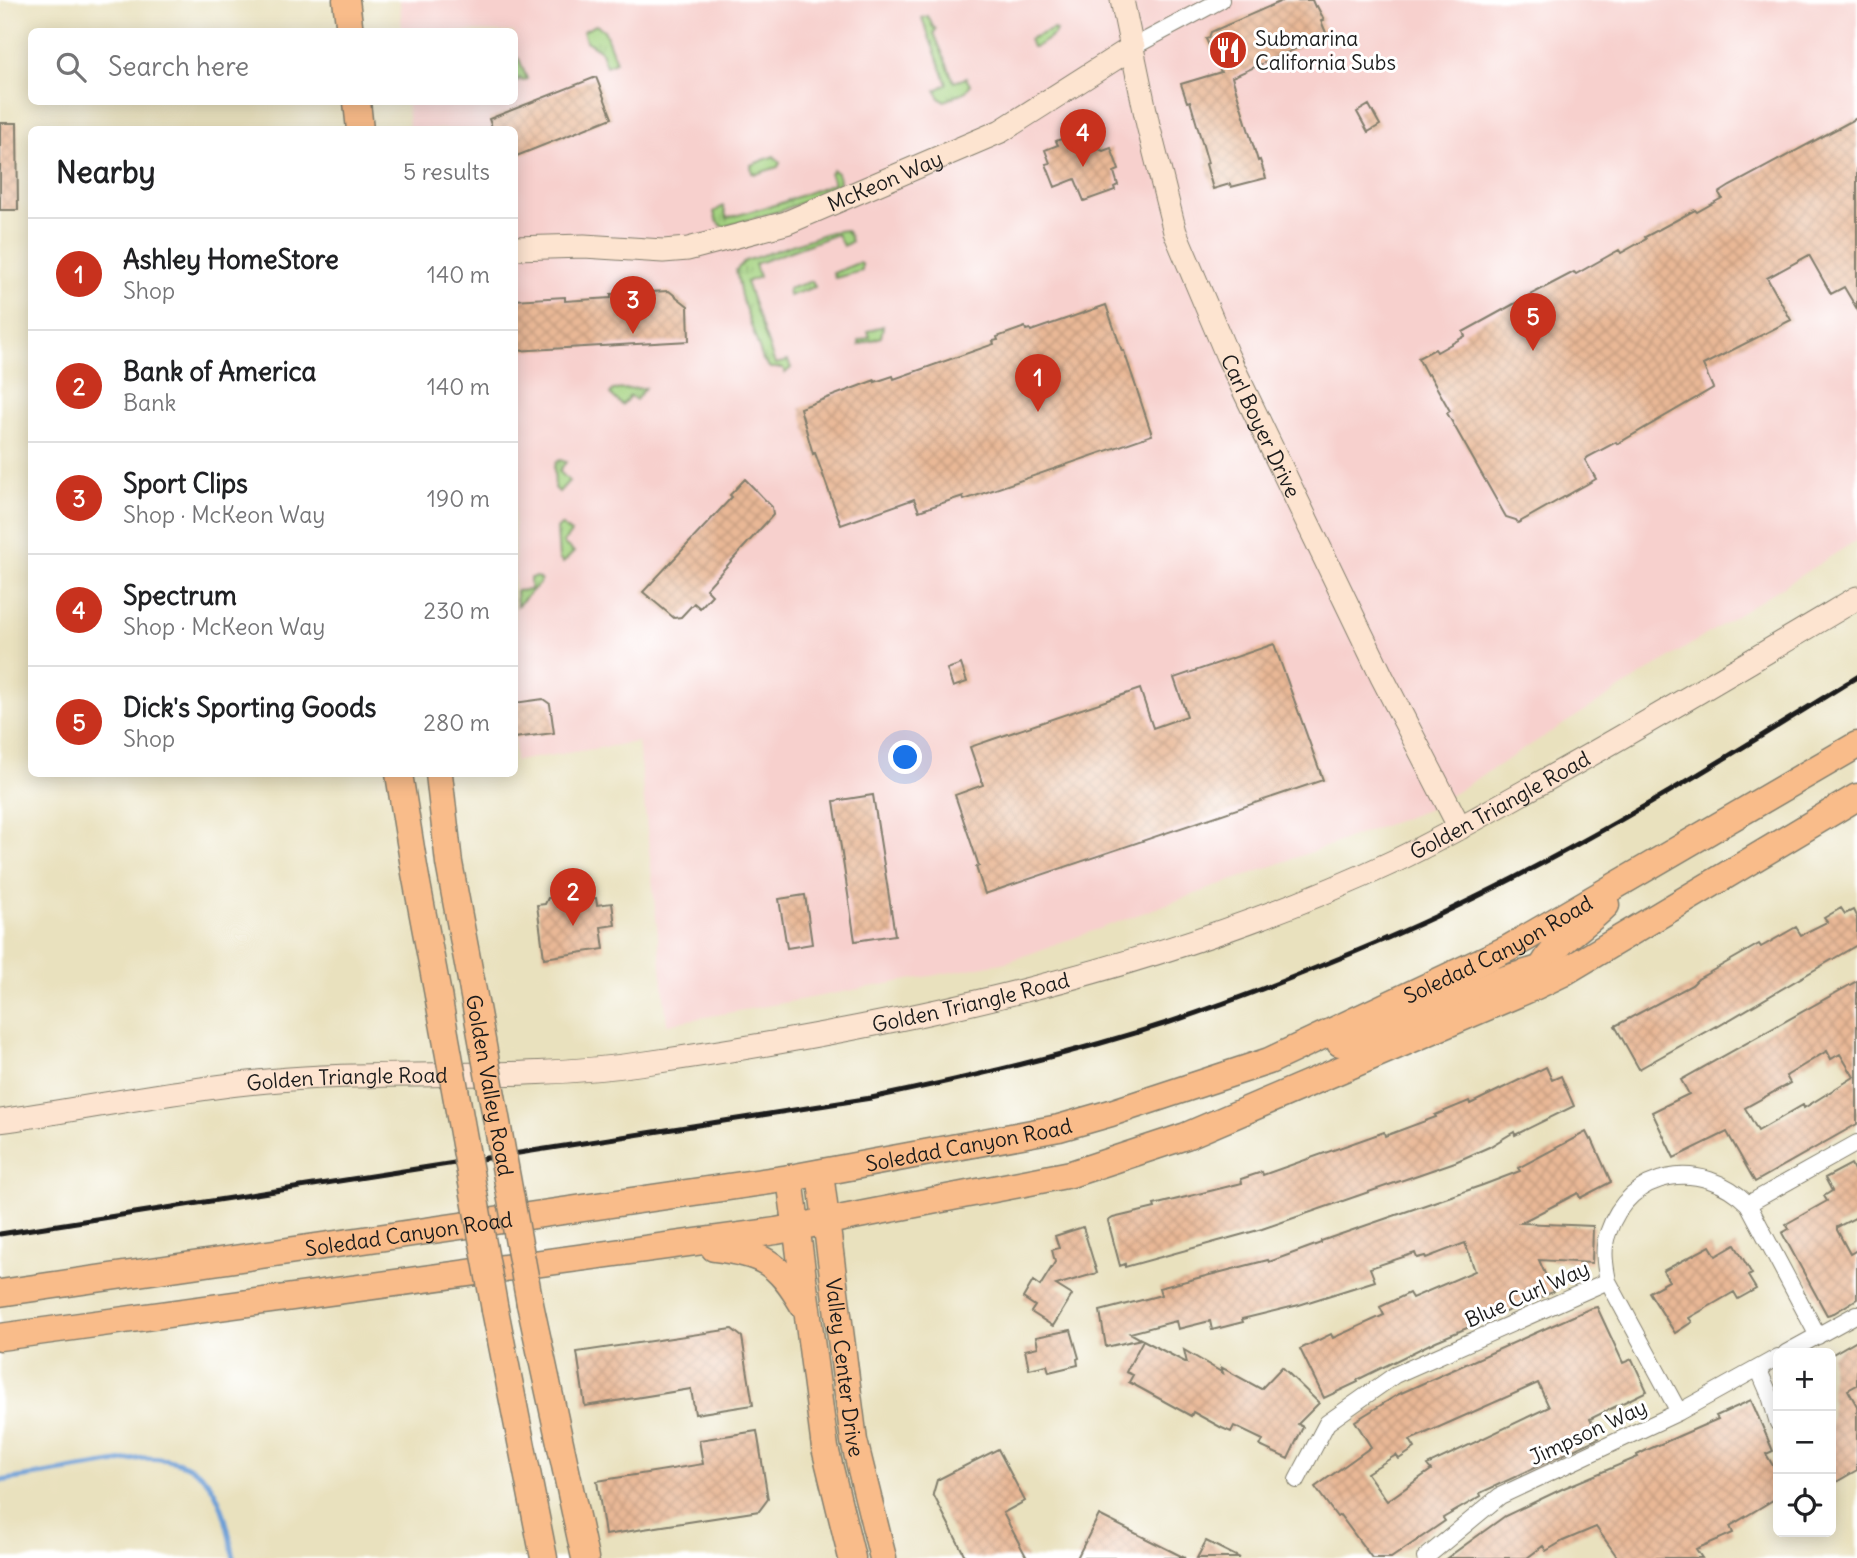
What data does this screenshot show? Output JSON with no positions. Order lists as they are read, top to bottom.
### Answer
{
  "streets": {
    "main road": ["Soledad Canyon Road", "Golden Valley Road", "Valley Center Drive"],
    "street": [
      "McKeon Way",
      "Carl Boyer Drive",
      "Golden Triangle Road",
      "Blue Curl Way",
      "Jimpson Way"
    ]
  },
  "crossings": [
    ["McKeon Way", "Carl Boyer Drive"],
    ["Carl Boyer Drive", "Golden Triangle Road"],
    ["Soledad Canyon Road", "Valley Center Drive"]
  ],
  "places": {
    "restaurant": ["Submarina California Subs"]
  },
  "page": {
    "search": "Search here",
    "pins": [
      "4",
      "3",
      "5",
      "1",
      "2"
    ],
    "heading": ["Nearby", "5 results"],
    "list": [
      {
        "mark": "1",
        "name": "Ashley HomeStore",
        "note": "Shop",
        "value": "140 m"
      },
      {
        "mark": "2",
        "name": "Bank of America",
        "note": "Bank",
        "value": "140 m"
      },
      {
        "mark": "3",
        "name": "Sport Clips",
        "note": "Shop · McKeon Way",
        "value": "190 m"
      },
      {
        "mark": "4",
        "name": "Spectrum",
        "note": "Shop · McKeon Way",
        "value": "230 m"
      },
      {
        "mark": "5",
        "name": "Dick's Sporting Goods",
        "note": "Shop",
        "value": "280 m"
      }
    ],
    "map_buttons": ["+", "−"]
  }
}
